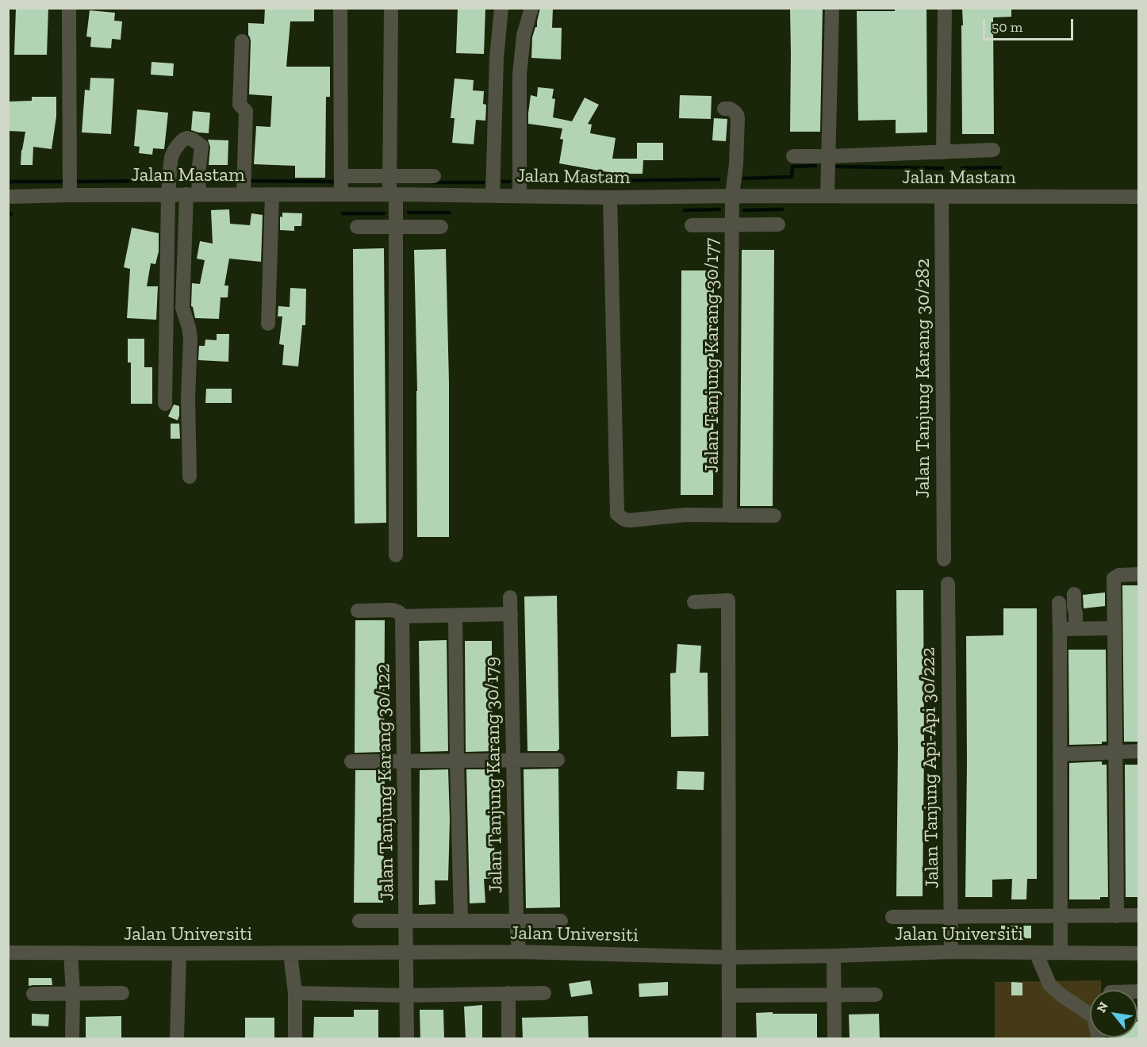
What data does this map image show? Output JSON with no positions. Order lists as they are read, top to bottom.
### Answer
{
  "streets": {
    "street": [
      "Jalan Mastam",
      "Jalan Tanjung Karang 30/177",
      "Jalan Tanjung Karang 30/282",
      "Jalan Tanjung Api-Api 30/222",
      "Jalan Tanjung Karang 30/179",
      "Jalan Tanjung Karang 30/122",
      "Jalan Universiti"
    ]
  },
  "crossings": [
    ["Jalan Mastam", "Jalan Tanjung Karang 30/177"],
    ["Jalan Mastam", "Jalan Tanjung Karang 30/282"],
    ["Jalan Tanjung Api-Api 30/222", "Jalan Universiti"],
    ["Jalan Tanjung Karang 30/179", "Jalan Universiti"],
    ["Jalan Tanjung Karang 30/122", "Jalan Universiti"]
  ],
  "scale_bar": "50 m",
  "north": "top left"
}
